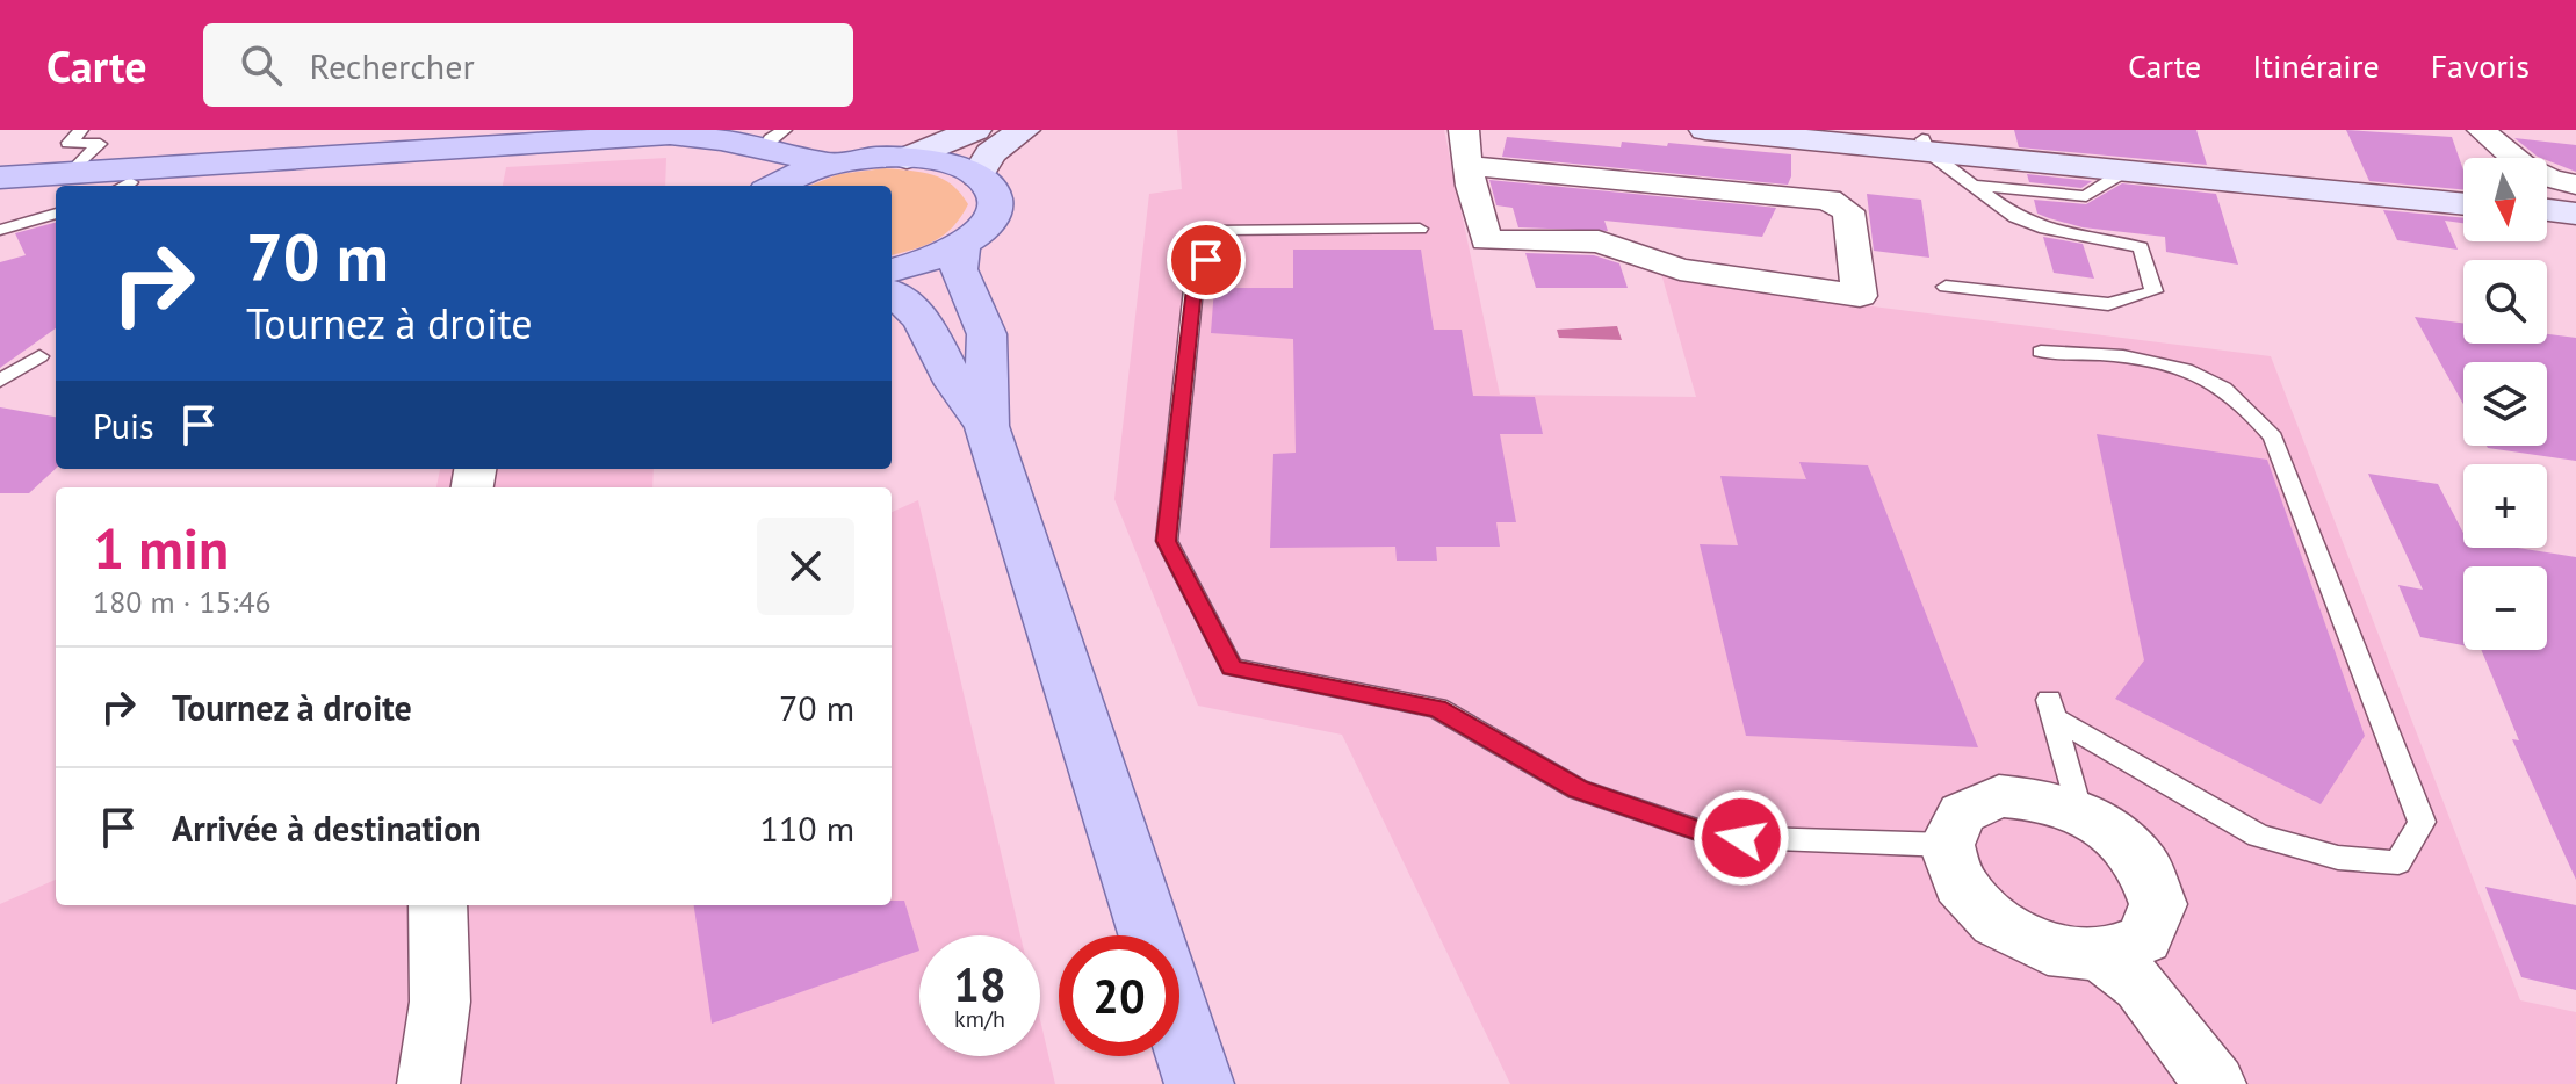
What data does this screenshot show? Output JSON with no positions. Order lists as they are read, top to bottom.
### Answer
{
  "north": "bottom",
  "page": {
    "header": "Carte",
    "search": "Rechercher",
    "nav": ["Carte", "Itinéraire", "Favoris"],
    "map_buttons": ["+", "−"],
    "turn": ["70 m", "Tournez à droite"],
    "then": "Puis",
    "heading": ["1 min", "180 m · 15:46"],
    "list": [
      {
        "name": "Tournez à droite",
        "value": "70 m"
      },
      {
        "name": "Arrivée à destination",
        "value": "110 m"
      }
    ],
    "speed": "18 km/h",
    "limit": "20"
  }
}
